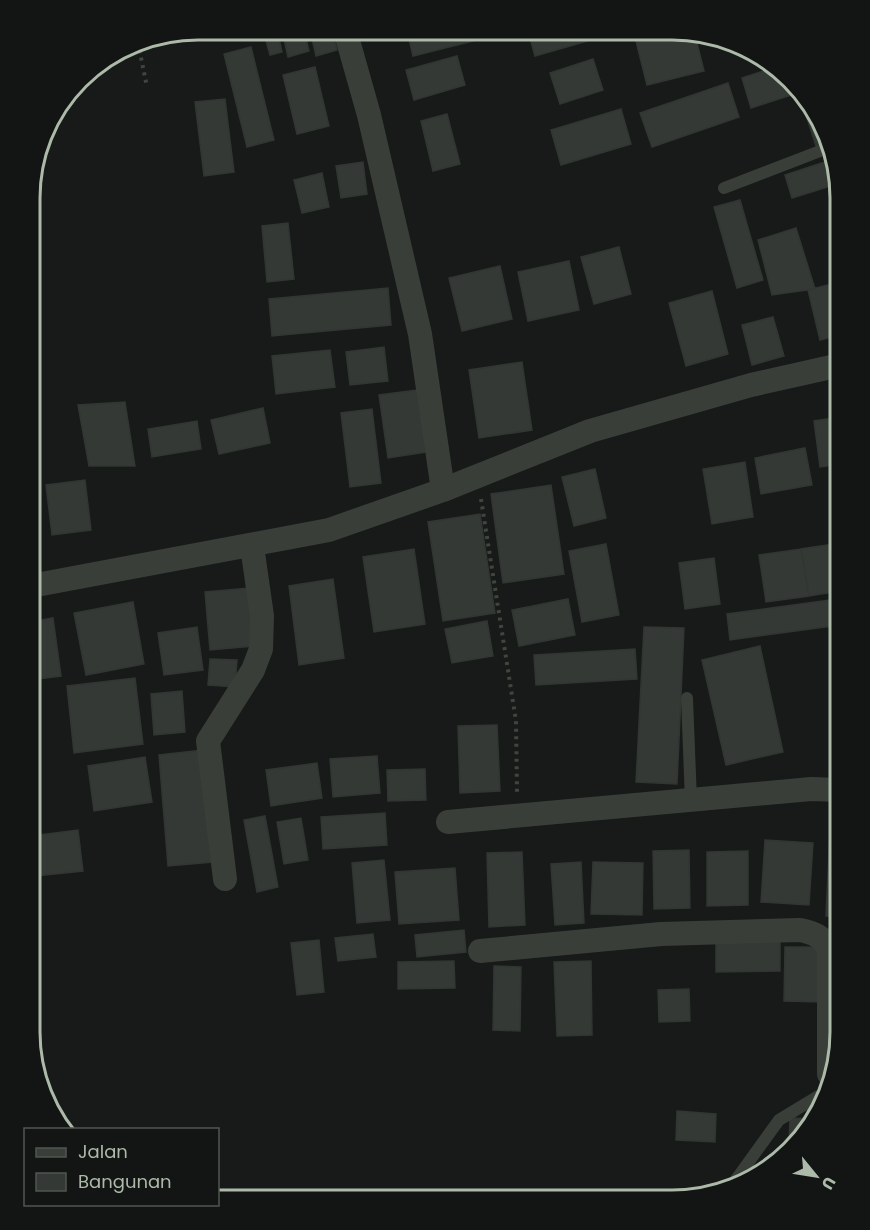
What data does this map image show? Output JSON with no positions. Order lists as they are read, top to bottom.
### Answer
{
  "legend": ["Jalan", "Bangunan"],
  "north": "bottom right"
}
